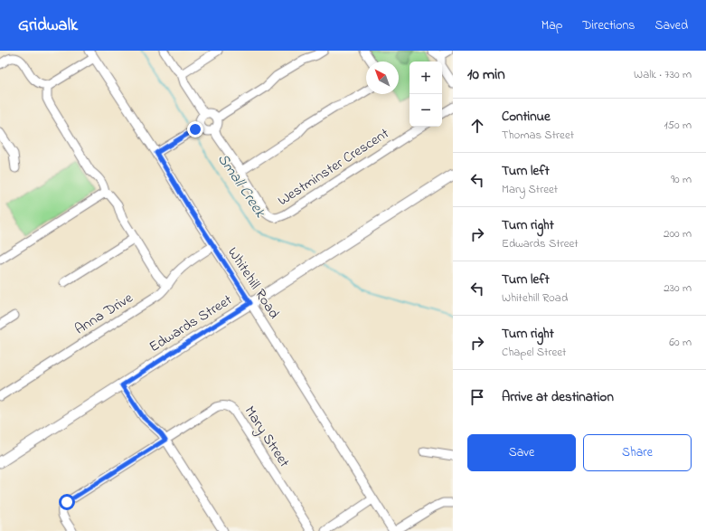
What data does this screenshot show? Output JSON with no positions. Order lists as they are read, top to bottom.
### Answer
{
  "streets": {
    "main road": ["Edwards Street"],
    "street": [
      "Westminster Crescent",
      "Whitehill Road",
      "Anna Drive",
      "Mary Street"
    ]
  },
  "crossings": [
    ["Whitehill Road", "Anna Drive"],
    ["Whitehill Road", "Edwards Street"]
  ],
  "water": ["Small Creek"],
  "north": "top left",
  "page": {
    "header": "Gridwalk",
    "nav": ["Map", "Directions", "Saved"],
    "heading": ["10 min", "Walk · 730 m"],
    "map_buttons": ["+", "−"],
    "list": [
      ["Continue", "Thomas Street", "150 m"],
      ["Turn left", "Mary Street", "90 m"],
      ["Turn right", "Edwards Street", "200 m"],
      ["Turn left", "Whitehill Road", "230 m"],
      ["Turn right", "Chapel Street", "60 m"],
      "Arrive at destination"
    ],
    "buttons": ["Save", "Share"]
  }
}
